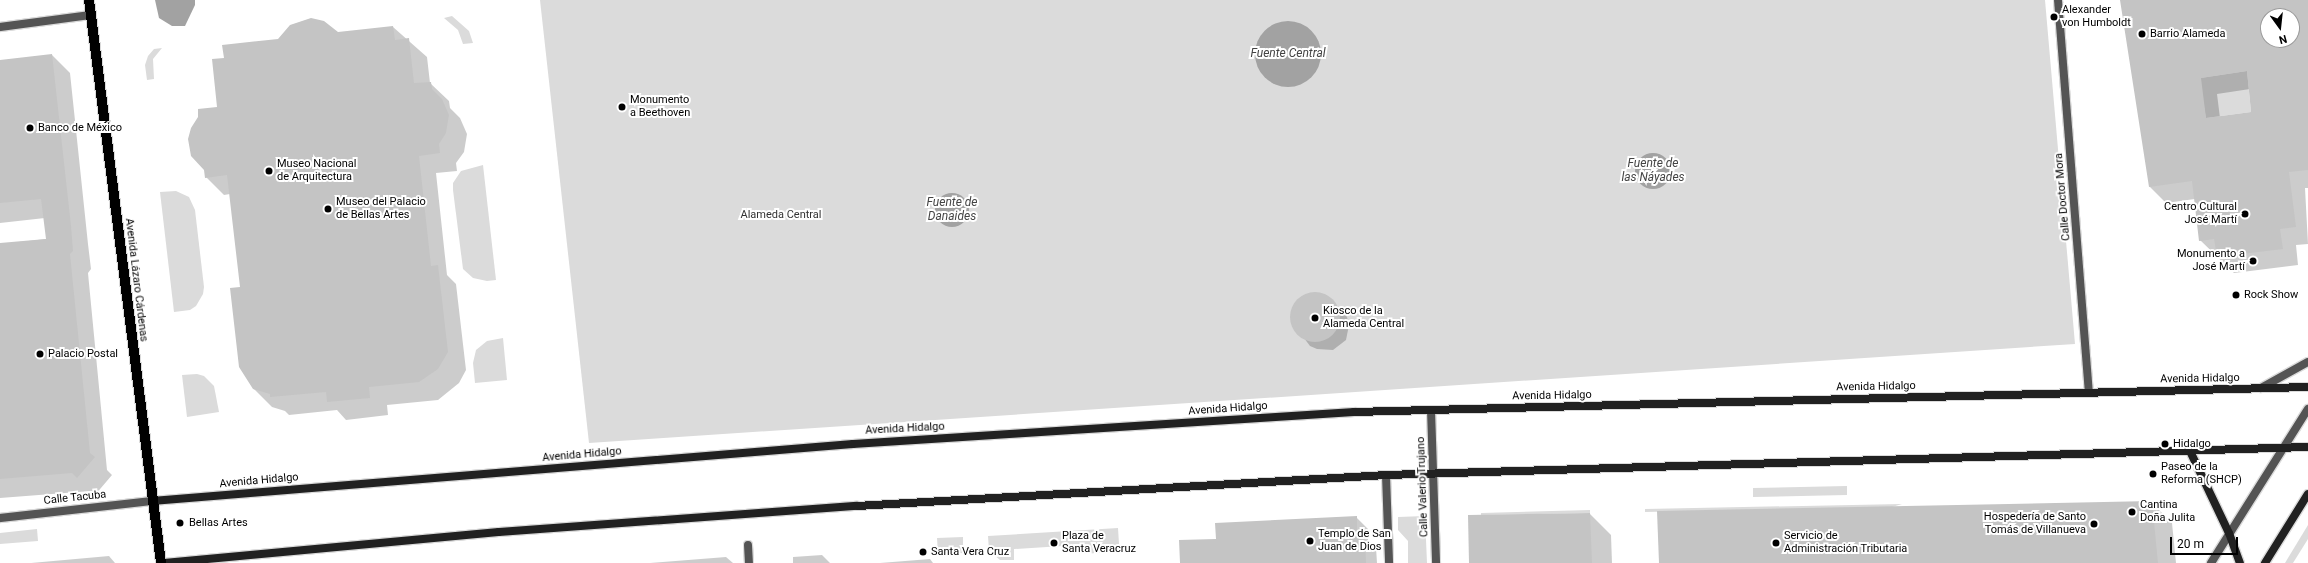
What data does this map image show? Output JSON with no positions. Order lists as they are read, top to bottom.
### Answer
{
  "streets": {
    "main road": ["Avenida Lázaro Cárdenas", "Avenida Hidalgo"],
    "street": ["Calle Doctor Mora", "Calle Valerio Trujano", "Calle Tacuba"]
  },
  "crossings": [
    ["Calle Doctor Mora", "Avenida Hidalgo"],
    ["Avenida Lázaro Cárdenas", "Avenida Hidalgo"],
    ["Avenida Lázaro Cárdenas", "Calle Tacuba"],
    ["Avenida Hidalgo", "Calle Valerio Trujano"],
    ["Avenida Hidalgo", "Calle Tacuba"]
  ],
  "water": ["Fuente Central", "Fuente de las Náyades", "Fuente de Danaides"],
  "parks": ["Alameda Central"],
  "places": [
    "Alexander von Humboldt",
    "Barrio Alameda",
    "Monumento a Beethoven",
    "Banco de México",
    "Museo Nacional de Arquitectura",
    "Museo del Palacio de Bellas Artes",
    "Centro Cultural José Martí",
    "Monumento a José Martí",
    "Rock Show",
    "Kiosco de la Alameda Central",
    "Palacio Postal",
    "Hidalgo",
    "Paseo de la Reforma (SHCP)",
    "Cantina Doña Julita",
    "Bellas Artes",
    "Hospedería de Santo Tomás de Villanueva",
    "Templo de San Juan de Dios",
    "Plaza de Santa Veracruz",
    "Servicio de Administración Tributaria",
    "Santa Vera Cruz"
  ],
  "scale_bar": "20 m",
  "north": "bottom"
}
